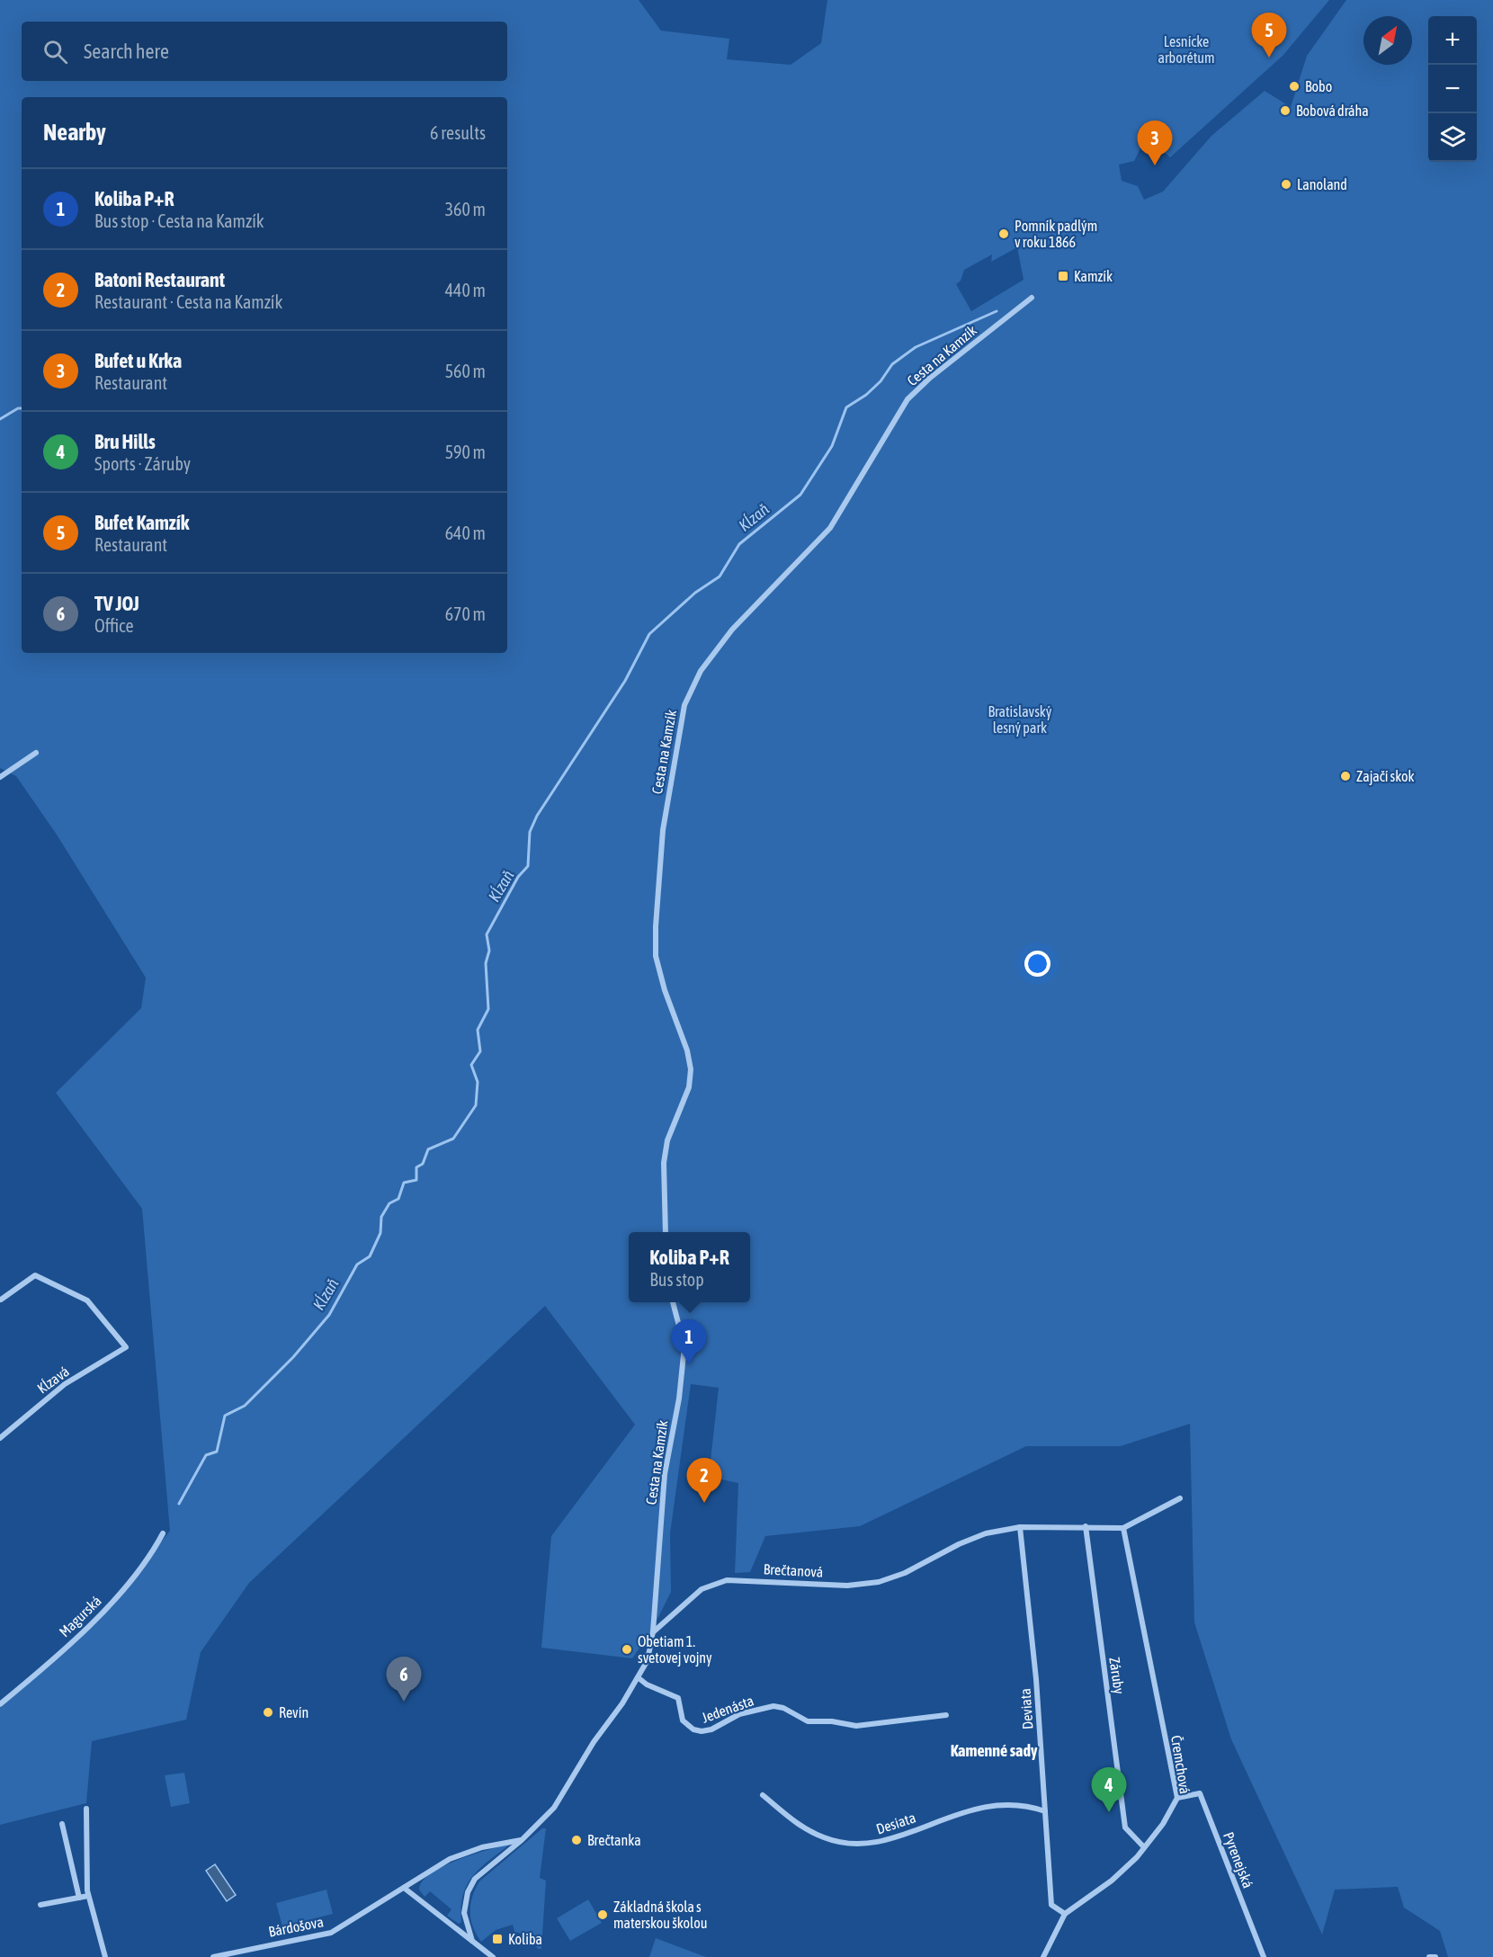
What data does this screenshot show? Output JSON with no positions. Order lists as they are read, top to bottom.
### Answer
{
  "streets": {
    "street": [
      "Cesta na Kamzík",
      "Kĺzavá",
      "Brečtanová",
      "Magurská",
      "Záruby",
      "Jedenásta",
      "Deviata",
      "Čremchová",
      "Desiata",
      "Pyrenejská",
      "Bárdošova"
    ]
  },
  "crossings": [
    ["Cesta na Kamzík", "Brečtanová"],
    ["Brečtanová", "Záruby"],
    ["Brečtanová", "Deviata"],
    ["Brečtanová", "Čremchová"],
    ["Záruby", "Čremchová"],
    ["Deviata", "Čremchová"],
    ["Deviata", "Desiata"],
    ["Čremchová", "Pyrenejská"]
  ],
  "districts": ["Kamenné sady"],
  "water": ["Kĺzaň"],
  "parks": ["Lesnícke arborétum", "Bratislavský lesný park"],
  "places": {
    "other": [
      "Bobo",
      "Bobová dráha",
      "Lanoland",
      "Pomník padlým v roku 1866",
      "Zajačí skok",
      "Obetiam 1. svetovej vojny",
      "Revín",
      "Brečtanka",
      "Základná škola s materskou školou"
    ],
    "transit": ["Kamzík", "Koliba"]
  },
  "north": "top right",
  "page": {
    "pins": [
      "5",
      "3",
      "1",
      "2",
      "6",
      "4"
    ],
    "map_buttons": ["+", "−"],
    "search": "Search here",
    "heading": ["Nearby", "6 results"],
    "list": [
      {
        "mark": "1",
        "name": "Koliba P+R",
        "note": "Bus stop · Cesta na Kamzík",
        "value": "360 m"
      },
      {
        "mark": "2",
        "name": "Batoni Restaurant",
        "note": "Restaurant · Cesta na Kamzík",
        "value": "440 m"
      },
      {
        "mark": "3",
        "name": "Bufet u Krka",
        "note": "Restaurant",
        "value": "560 m"
      },
      {
        "mark": "4",
        "name": "Bru Hills",
        "note": "Sports · Záruby",
        "value": "590 m"
      },
      {
        "mark": "5",
        "name": "Bufet Kamzík",
        "note": "Restaurant",
        "value": "640 m"
      },
      {
        "mark": "6",
        "name": "TV JOJ",
        "note": "Office",
        "value": "670 m"
      }
    ],
    "popup": ["Koliba P+R", "Bus stop"]
  }
}
